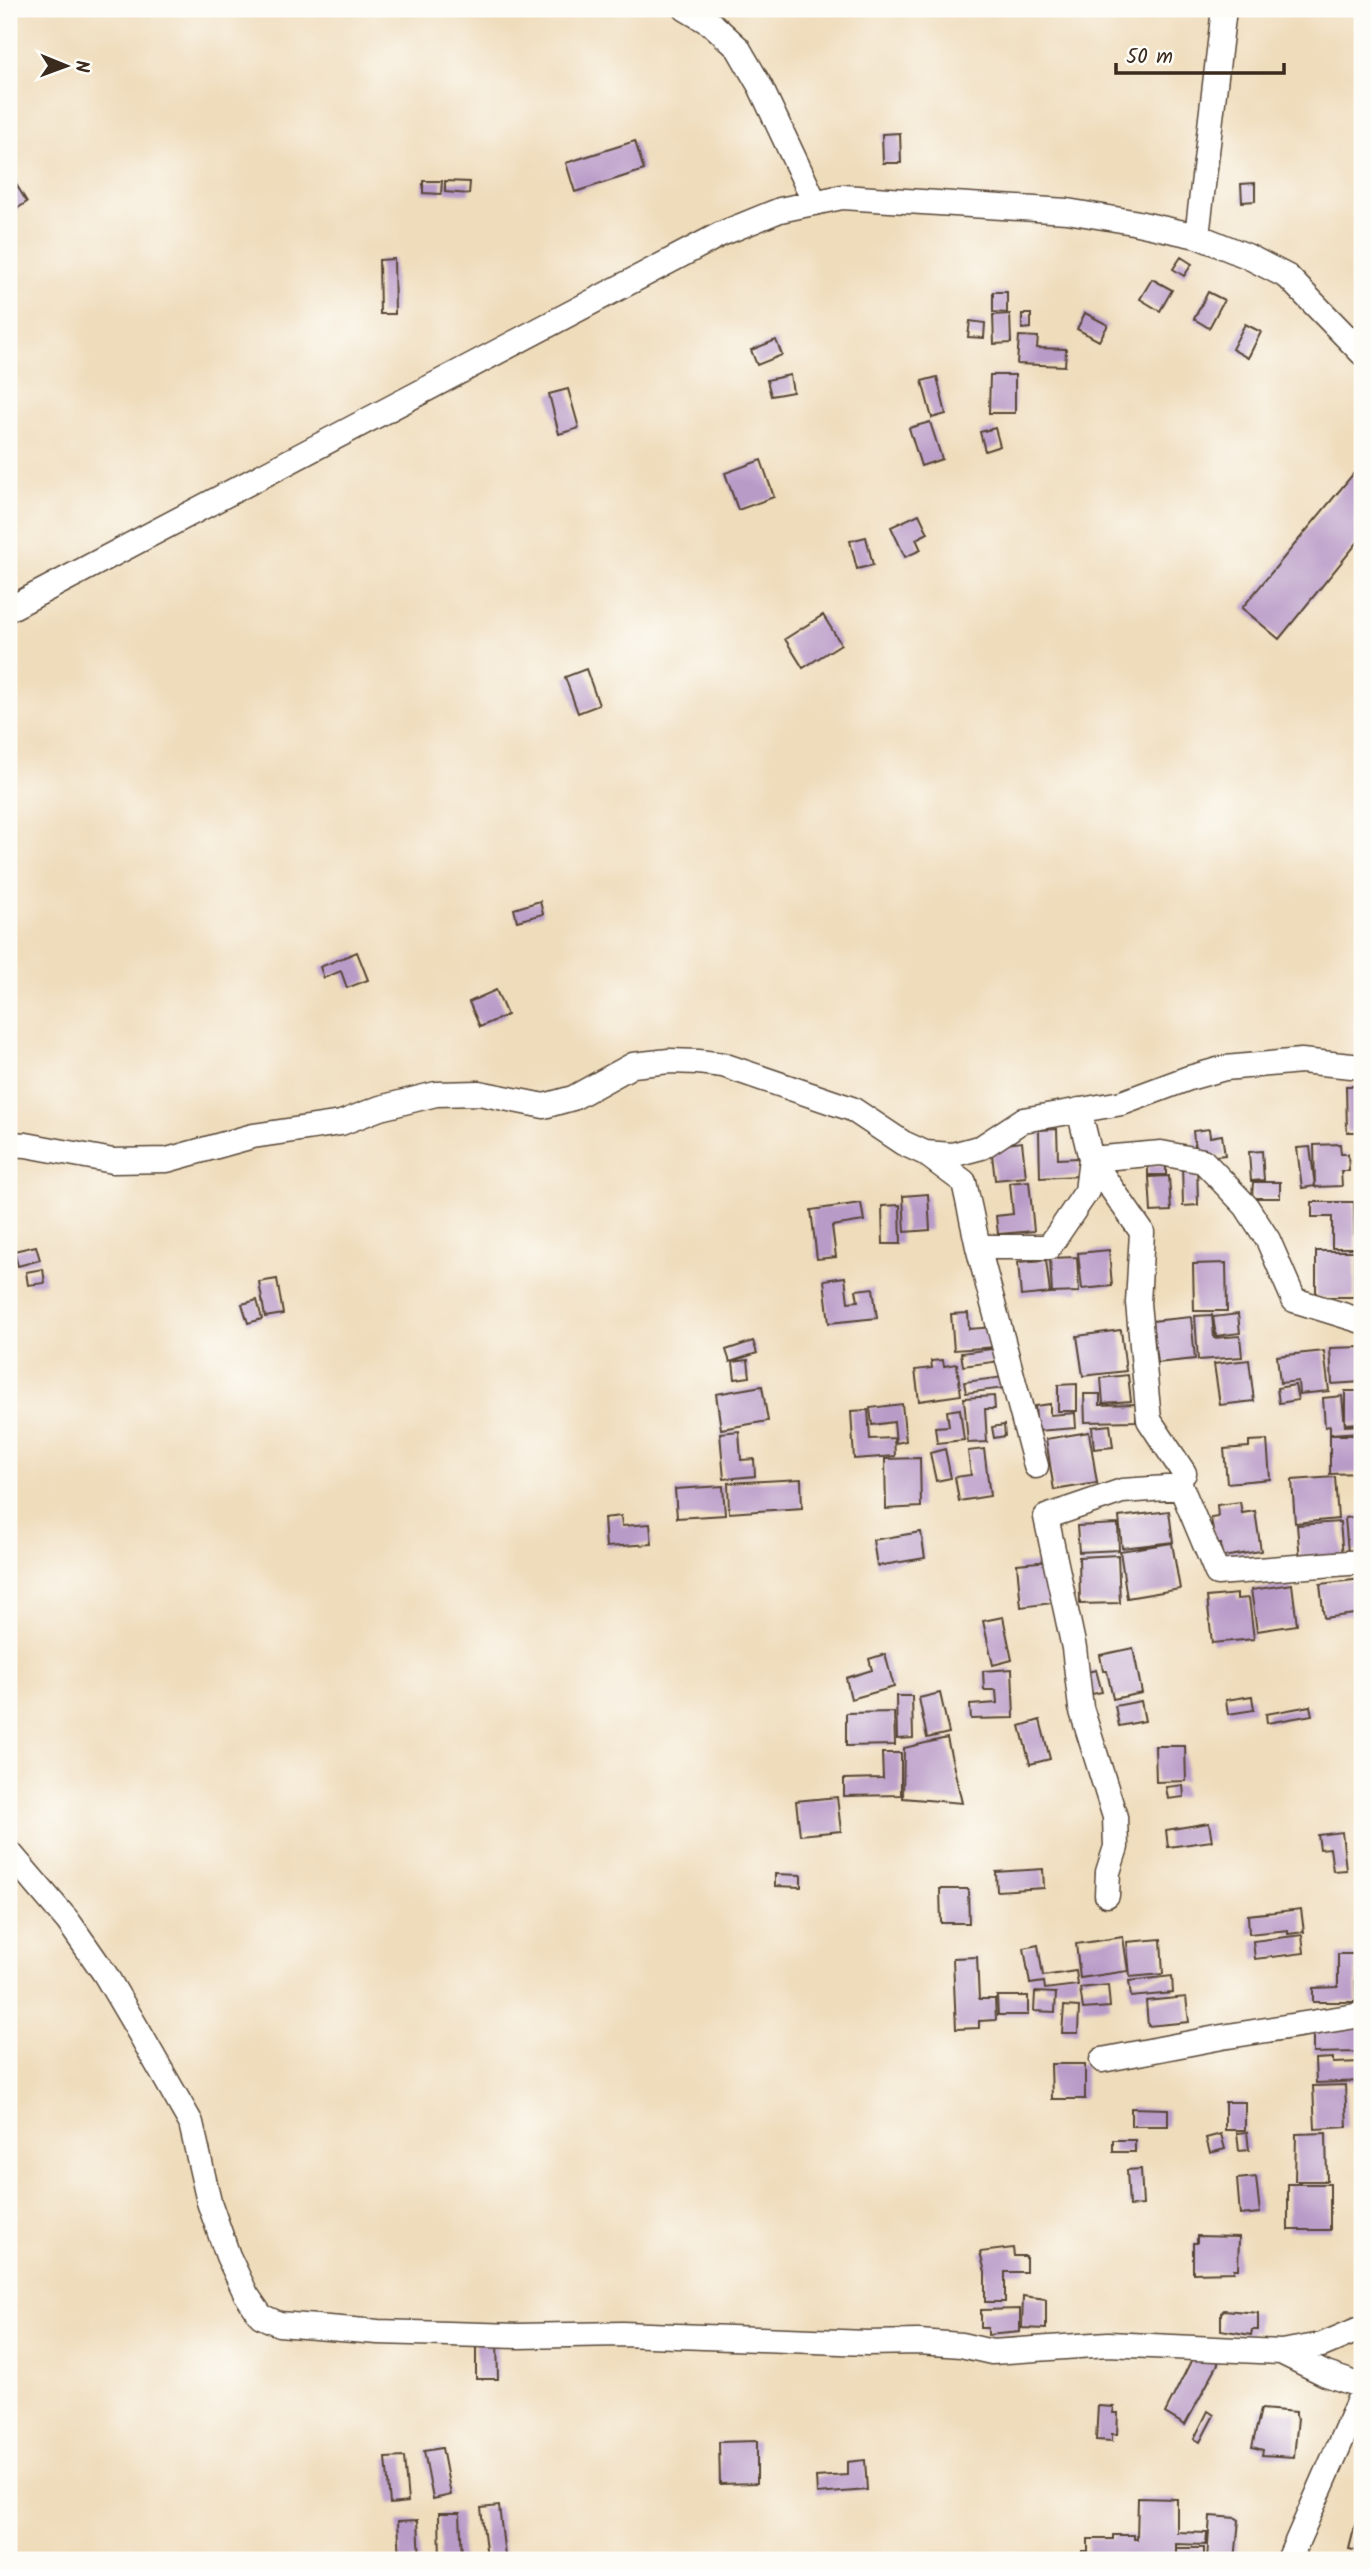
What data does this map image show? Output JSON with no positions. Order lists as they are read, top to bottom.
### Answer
{
  "scale_bar": "50 m",
  "north": "right"
}
